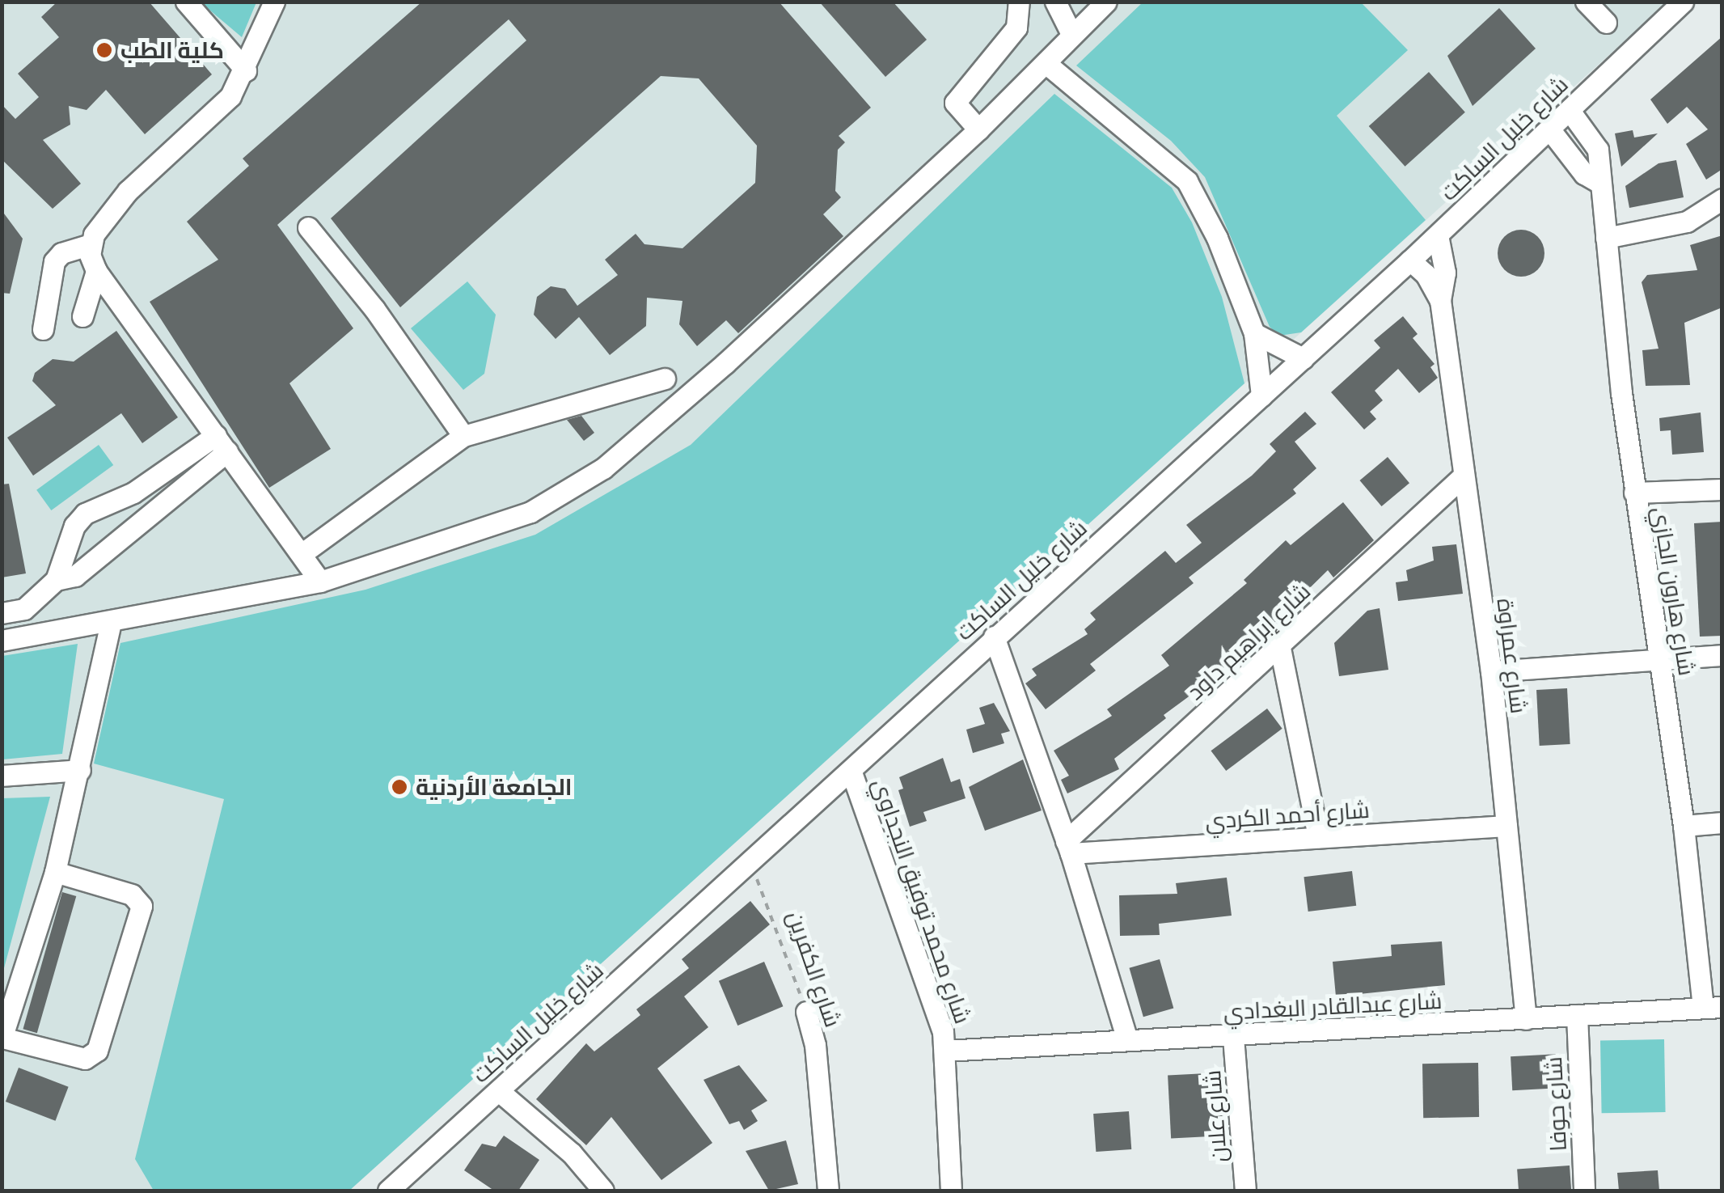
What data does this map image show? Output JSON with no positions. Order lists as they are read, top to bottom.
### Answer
{
  "streets": {
    "street": [
      "شارع خليل الساكت",
      "شارع هارون الجازي",
      "شارع إبراهيم داود",
      "شارع عمراوة",
      "شارع أحمد الكردي",
      "شارع محمد توفيق النجداوي",
      "شارع الكفرين",
      "شارع عبدالقادر البغدادي",
      "شارع حوفا",
      "شارع علان"
    ]
  },
  "crossings": [
    ["شارع خليل الساكت", "شارع هارون الجازي"],
    ["شارع خليل الساكت", "شارع عمراوة"],
    ["شارع خليل الساكت", "شارع محمد توفيق النجداوي"],
    ["شارع خليل الساكت", "شارع الكفرين"],
    ["شارع هارون الجازي", "شارع عبدالقادر البغدادي"],
    ["شارع إبراهيم داود", "شارع عمراوة"],
    ["شارع إبراهيم داود", "شارع أحمد الكردي"],
    ["شارع عمراوة", "شارع أحمد الكردي"],
    ["شارع عمراوة", "شارع عبدالقادر البغدادي"],
    ["شارع محمد توفيق النجداوي", "شارع عبدالقادر البغدادي"],
    ["شارع عبدالقادر البغدادي", "شارع حوفا"],
    ["شارع عبدالقادر البغدادي", "شارع علان"]
  ],
  "places": ["كلية الطب", "الجامعة الأردنية"]
}
